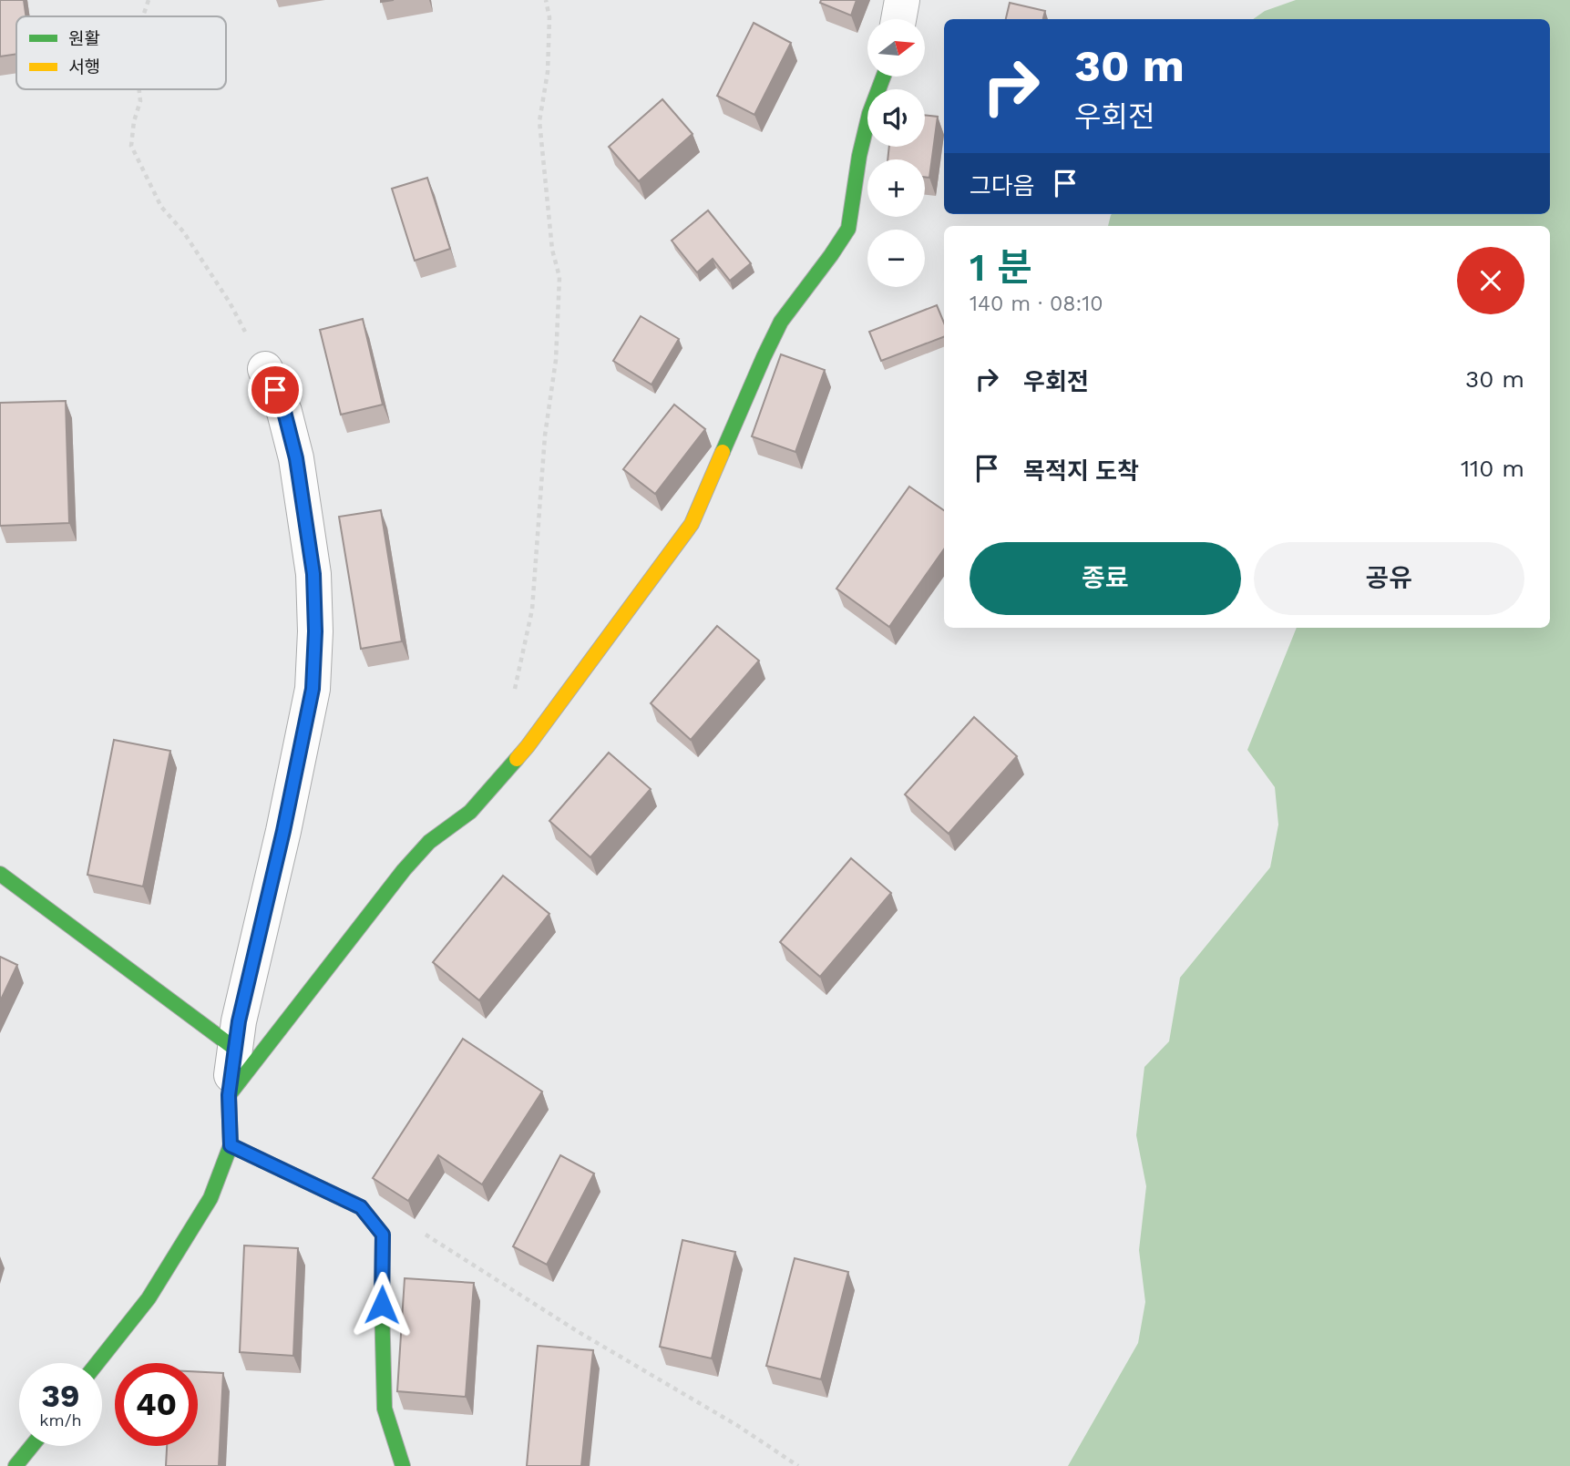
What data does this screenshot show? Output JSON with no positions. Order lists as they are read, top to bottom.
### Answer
{
  "legend": ["원활", "서행"],
  "north": "right",
  "page": {
    "map_buttons": ["+", "−"],
    "turn": ["30 m", "우회전"],
    "then": "그다음",
    "heading": ["1 분", "140 m · 08:10"],
    "list": [
      {
        "name": "우회전",
        "value": "30 m"
      },
      {
        "name": "목적지 도착",
        "value": "110 m"
      }
    ],
    "buttons": ["종료", "공유"],
    "speed": "39 km/h",
    "limit": "40"
  }
}
